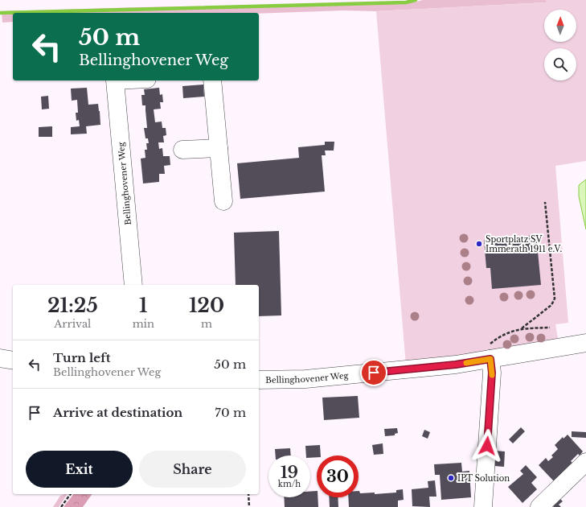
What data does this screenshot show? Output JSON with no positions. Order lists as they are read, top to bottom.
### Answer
{
  "streets": {
    "street": ["Bellinghovener Weg"]
  },
  "places": ["Sportplatz SV Immerath 1911 e.V.", "IPT Solution"],
  "north": "top",
  "page": {
    "turn": ["50 m", "Bellinghovener Weg"],
    "eta": [
      "21:25",
      "Arrival",
      "1",
      "min",
      "120",
      "m"
    ],
    "list": [
      {
        "name": "Turn left",
        "note": "Bellinghovener Weg",
        "value": "50 m"
      },
      {
        "name": "Arrive at destination",
        "value": "70 m"
      }
    ],
    "buttons": ["Exit", "Share"],
    "speed": "19 km/h",
    "limit": "30"
  }
}
